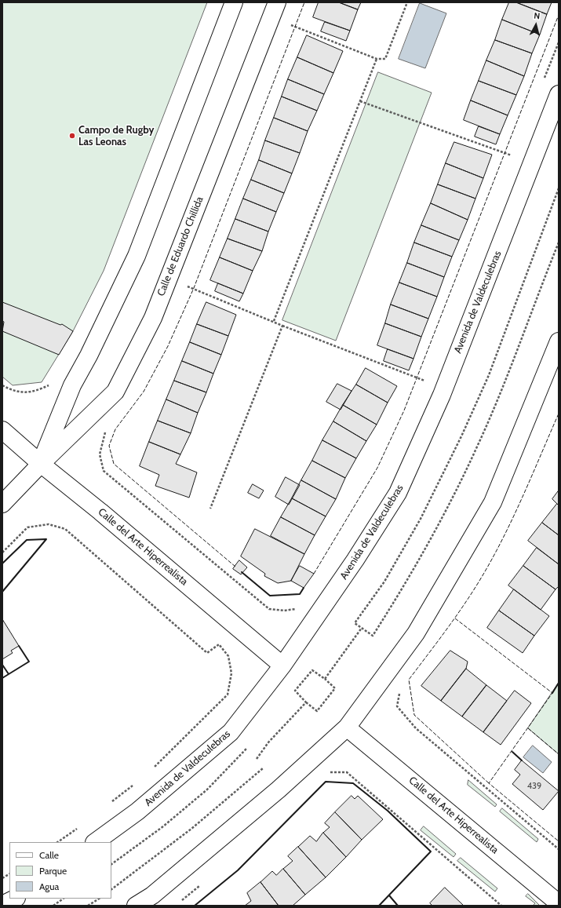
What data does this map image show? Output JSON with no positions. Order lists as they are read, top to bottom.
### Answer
{
  "streets": {
    "street": ["Calle de Eduardo Chillida", "Avenida de Valdeculebras", "Calle del Arte Hiperrealista"]
  },
  "crossings": [
    ["Calle de Eduardo Chillida", "Calle del Arte Hiperrealista"],
    ["Avenida de Valdeculebras", "Calle del Arte Hiperrealista"]
  ],
  "places": ["Campo de Rugby Las Leonas"],
  "house_numbers": ["439"],
  "legend": ["Calle", "Parque", "Agua"],
  "north": "top"
}
